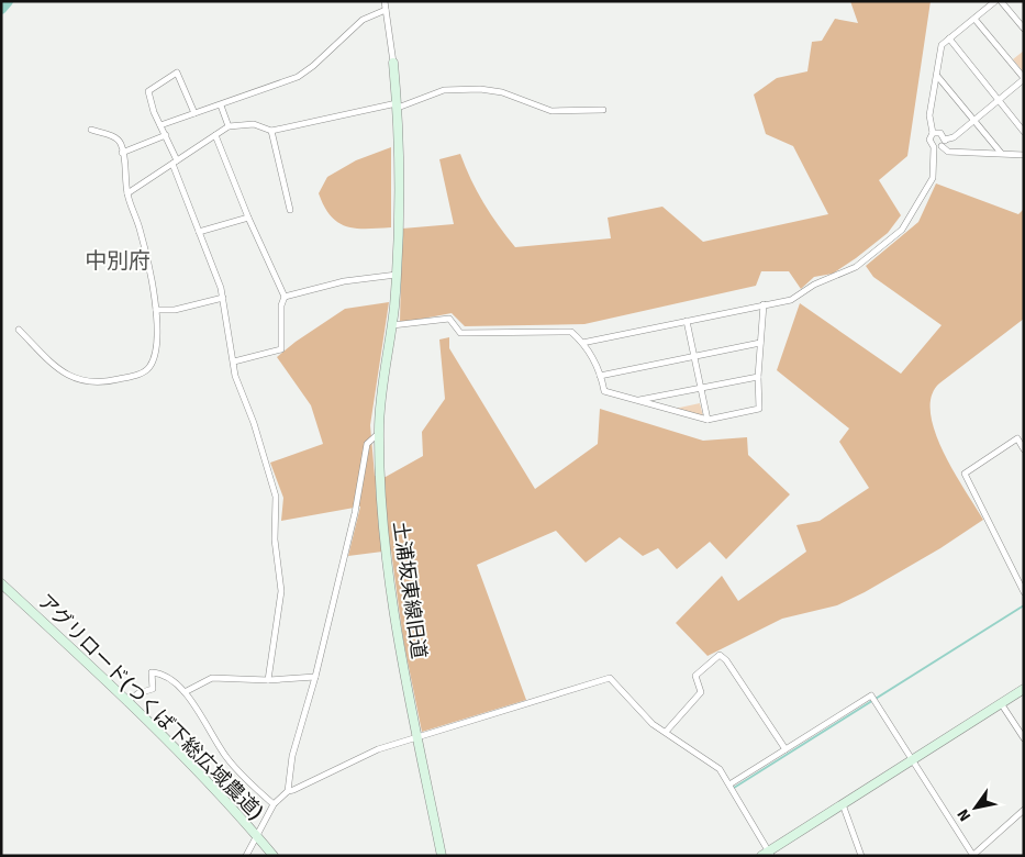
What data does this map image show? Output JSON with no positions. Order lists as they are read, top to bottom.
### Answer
{
  "streets": {
    "street": ["土浦坂東線旧道", "アグリロード(つくば下総広域農道)"]
  },
  "districts": ["中別府"],
  "north": "bottom left"
}
